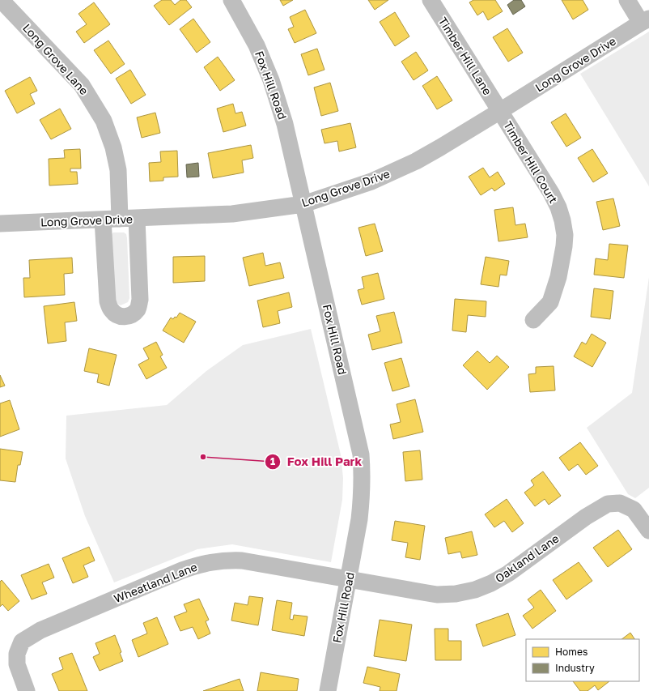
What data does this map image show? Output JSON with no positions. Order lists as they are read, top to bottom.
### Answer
{
  "streets": {
    "street": [
      "Timber Hill Lane",
      "Long Grove Lane",
      "Long Grove Drive",
      "Fox Hill Road",
      "Timber Hill Court",
      "Oakland Lane",
      "Wheatland Lane"
    ]
  },
  "crossings": [
    ["Timber Hill Lane", "Long Grove Drive"],
    ["Timber Hill Lane", "Timber Hill Court"],
    ["Long Grove Lane", "Long Grove Drive"],
    ["Long Grove Drive", "Fox Hill Road"],
    ["Long Grove Drive", "Timber Hill Court"],
    ["Fox Hill Road", "Oakland Lane"],
    ["Fox Hill Road", "Wheatland Lane"],
    ["Oakland Lane", "Wheatland Lane"]
  ],
  "places": ["Fox Hill Park"],
  "legend": ["Homes", "Industry"]
}
